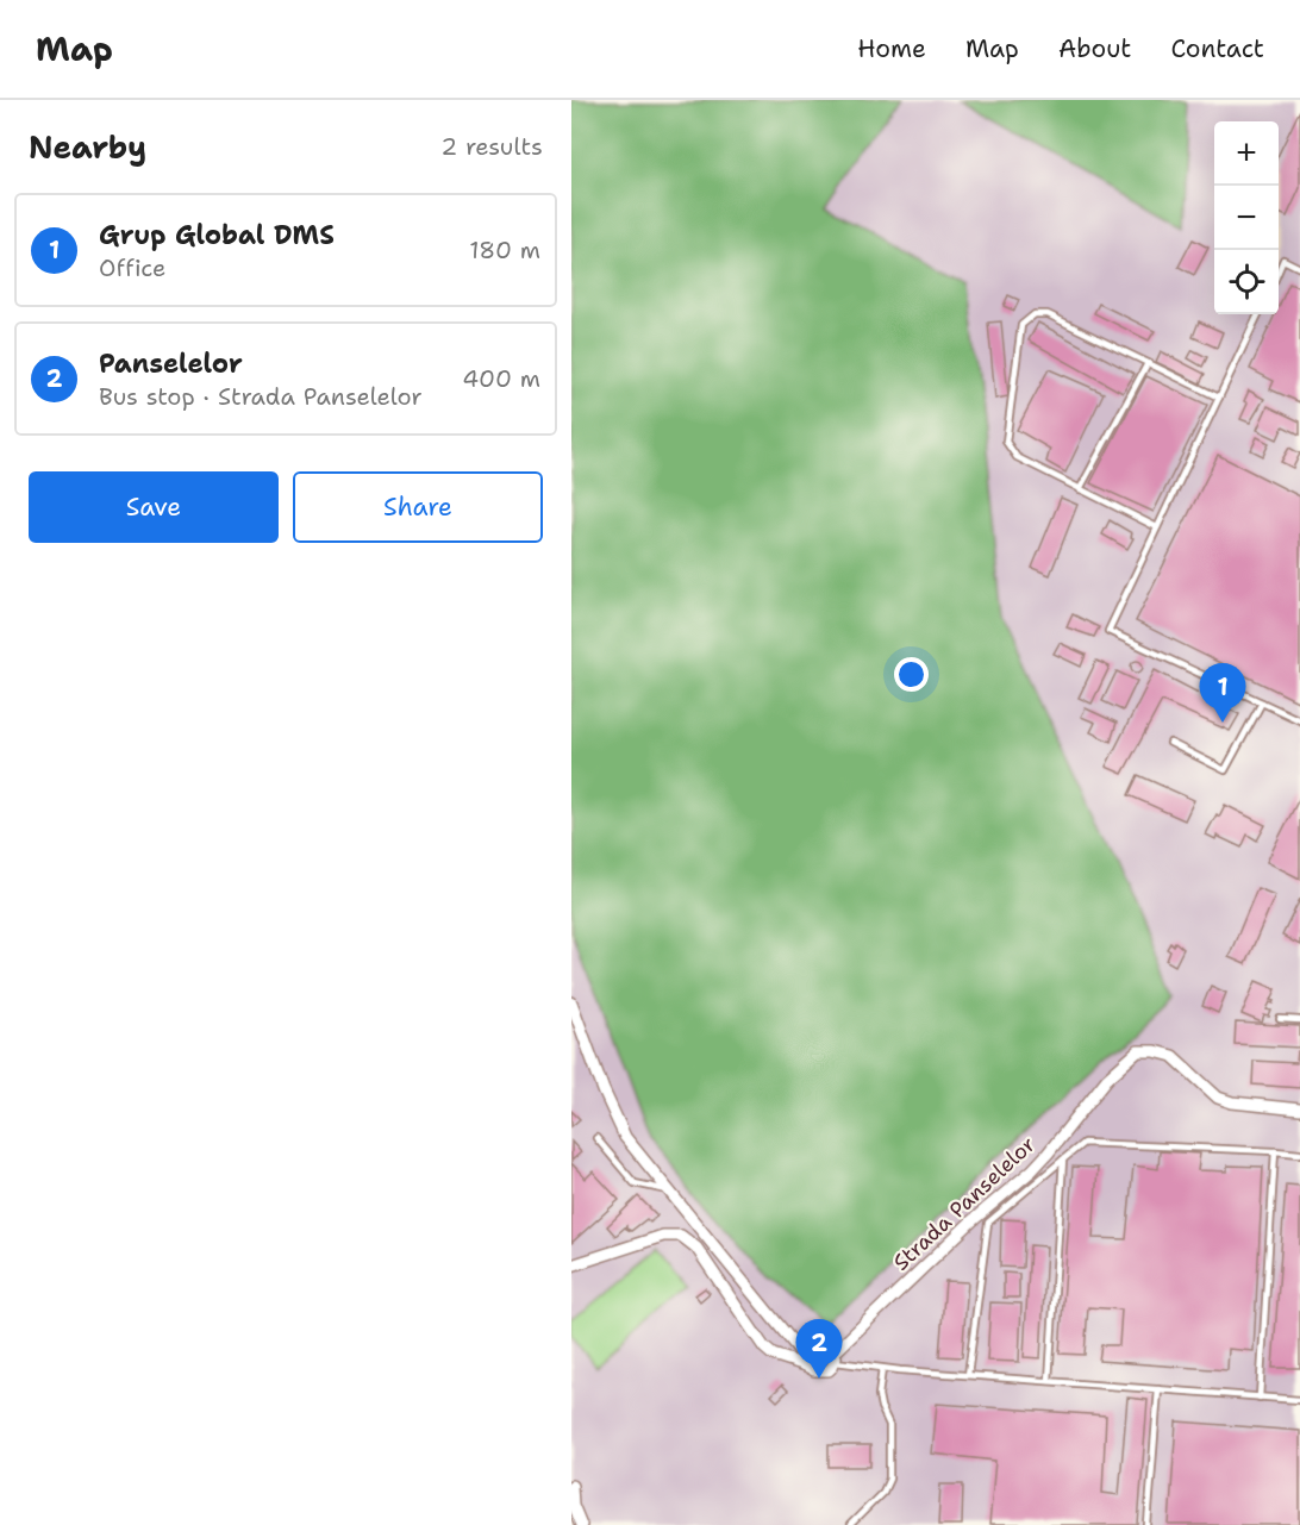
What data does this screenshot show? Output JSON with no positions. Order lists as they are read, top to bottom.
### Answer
{
  "streets": {
    "street": ["Strada Panselelor"]
  },
  "page": {
    "header": "Map",
    "nav": [
      "Home",
      "Map",
      "About",
      "Contact"
    ],
    "heading": ["Nearby", "2 results"],
    "map_buttons": ["+", "−"],
    "list": [
      {
        "mark": "1",
        "name": "Grup Global DMS",
        "note": "Office",
        "value": "180 m"
      },
      {
        "mark": "2",
        "name": "Panselelor",
        "note": "Bus stop · Strada Panselelor",
        "value": "400 m"
      }
    ],
    "buttons": ["Save", "Share"],
    "pins": ["1", "2"]
  }
}
